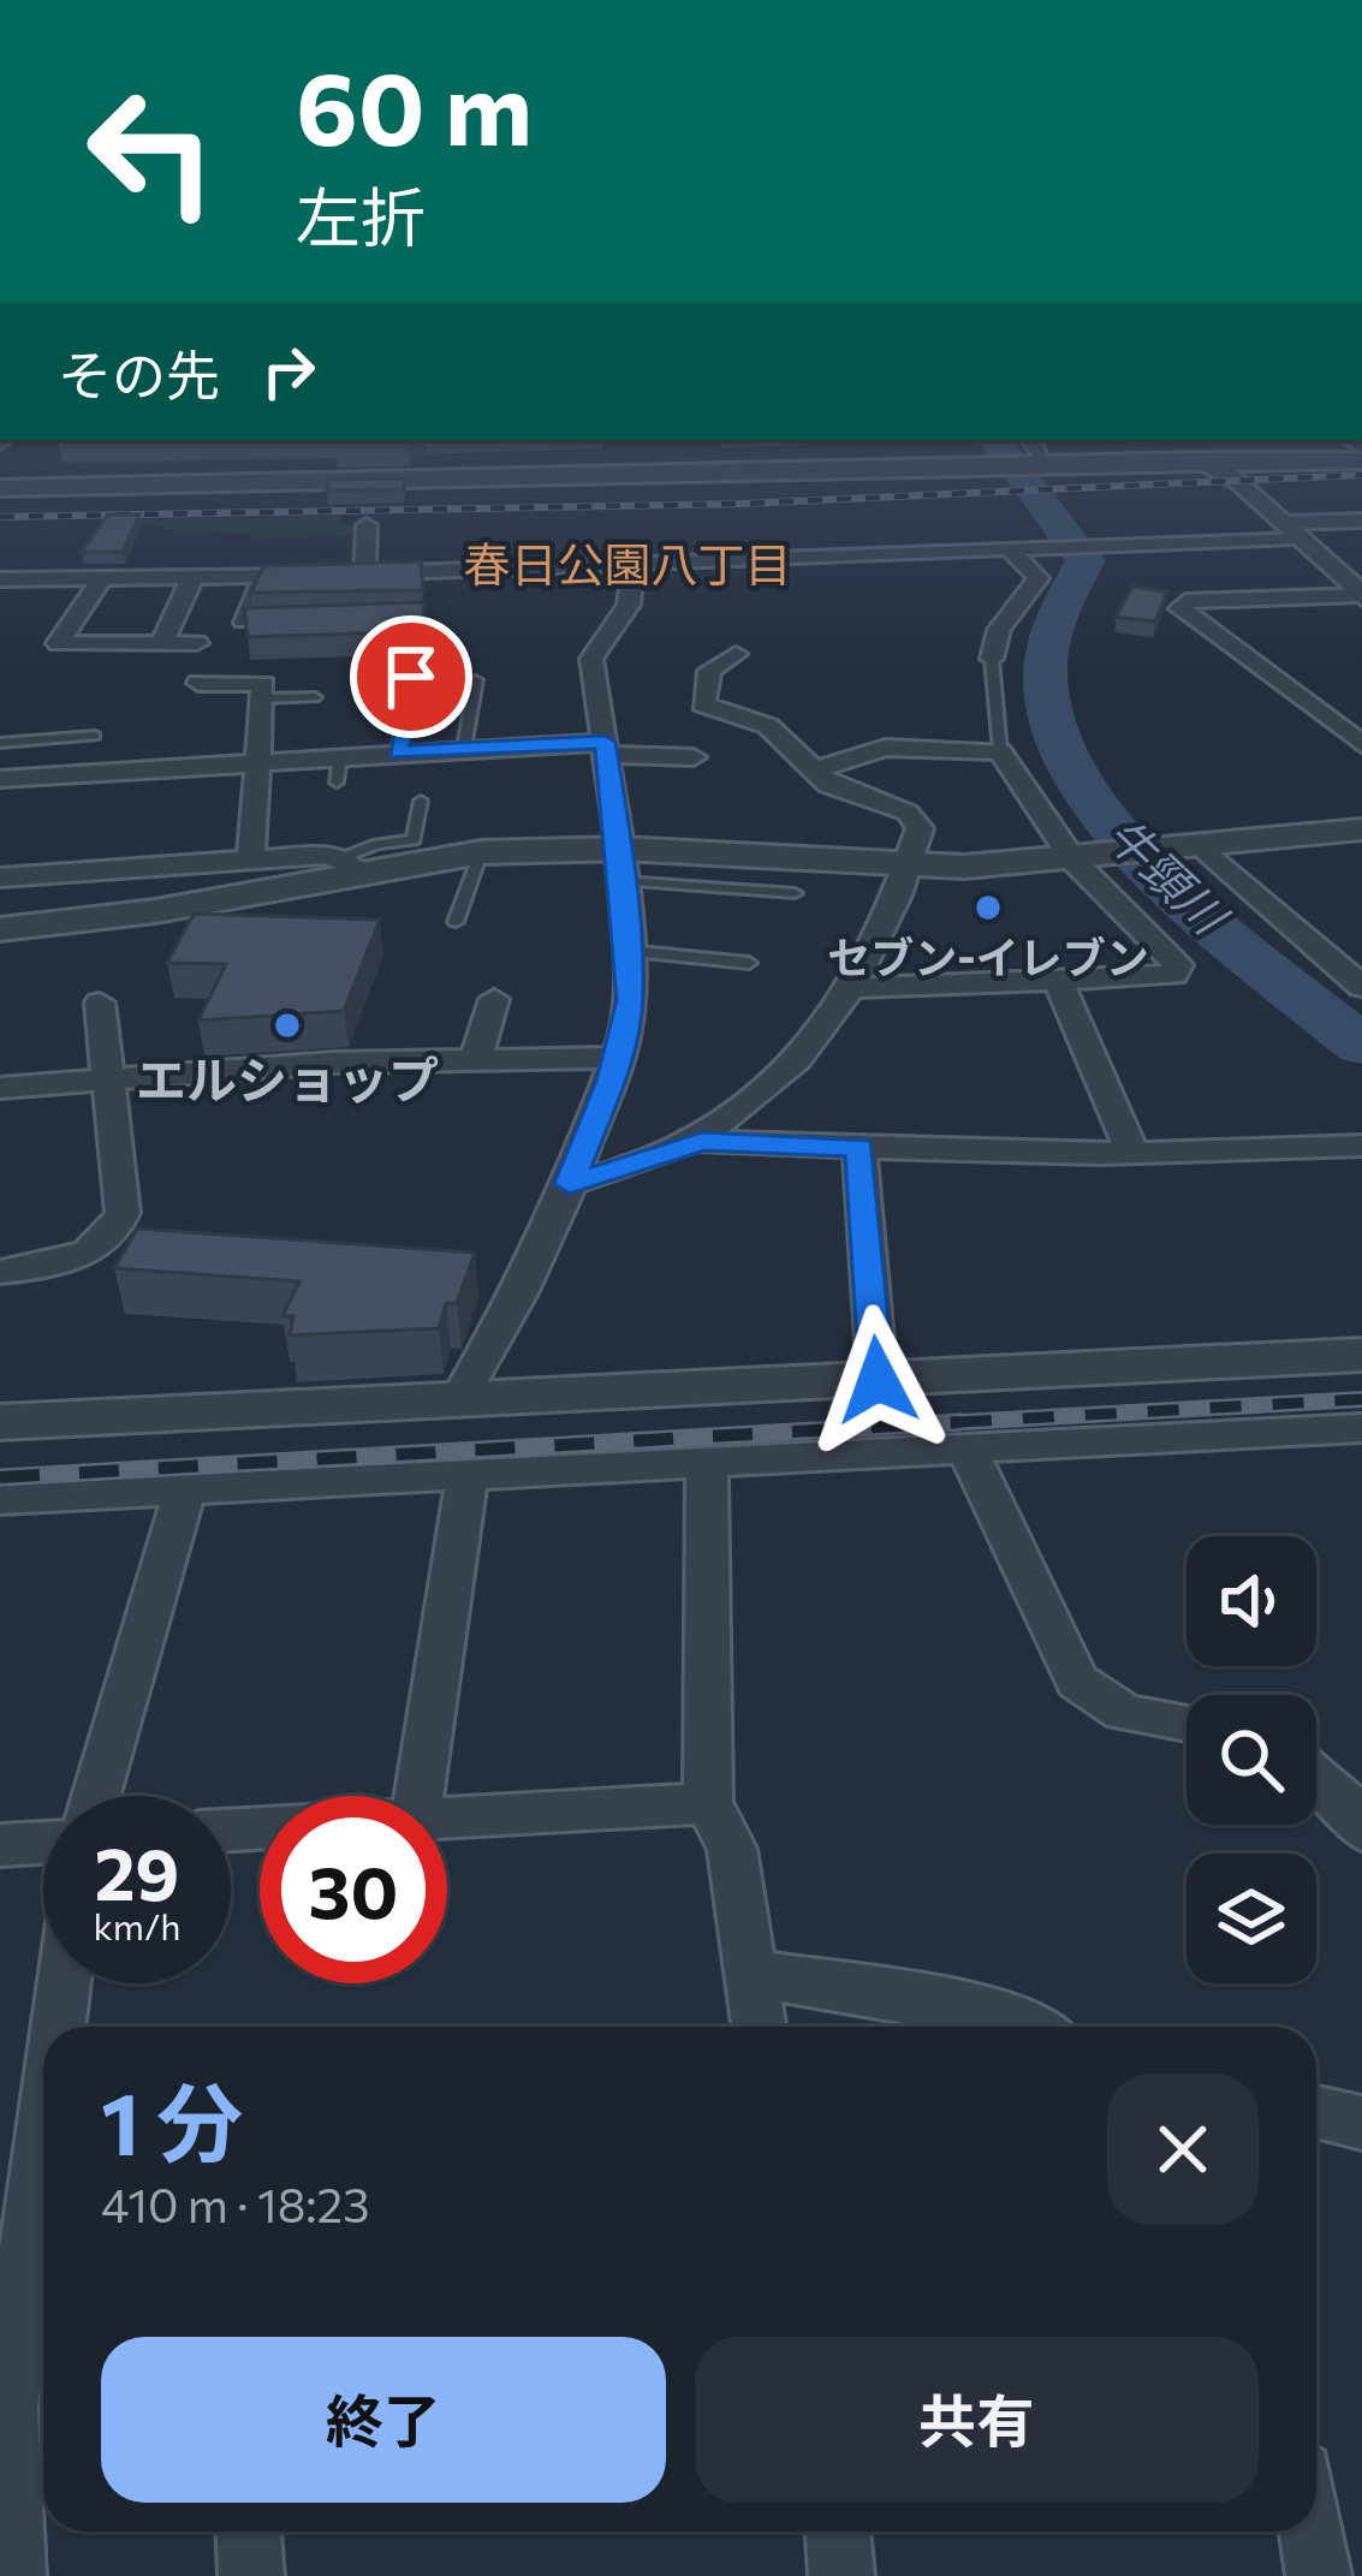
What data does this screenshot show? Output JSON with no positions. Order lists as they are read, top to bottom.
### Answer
{
  "districts": ["春日公園八丁目"],
  "water": ["牛頸川"],
  "places": ["セブン-イレブン", "エルショップ"],
  "page": {
    "turn": ["60 m", "左折"],
    "then": "その先",
    "speed": "29 km/h",
    "limit": "30",
    "heading": ["1 分", "410 m · 18:23"],
    "buttons": ["終了", "共有"]
  }
}
